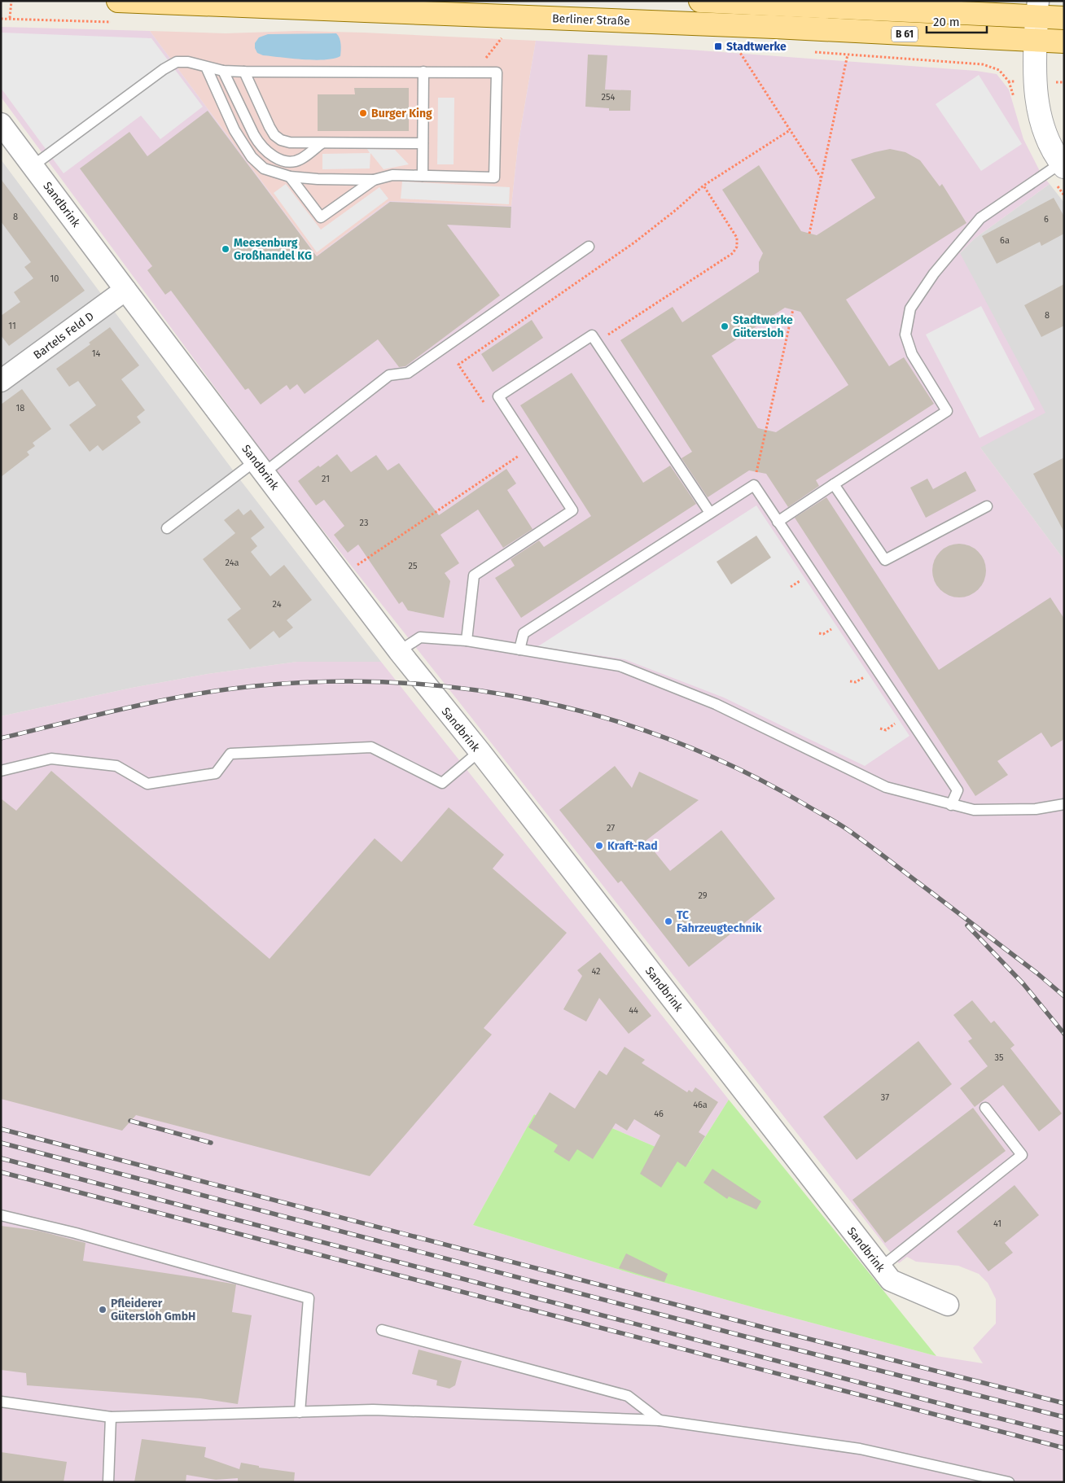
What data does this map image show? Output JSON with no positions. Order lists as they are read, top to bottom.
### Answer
{
  "streets": {
    "main road": ["Berliner Straße", "B 61"],
    "street": ["Sandbrink", "Bartels Feld D"]
  },
  "crossings": [
    ["Sandbrink", "Bartels Feld D"]
  ],
  "places": {
    "transit": ["Stadtwerke"],
    "other": [
      "Burger King",
      "Meesenburg Großhandel KG",
      "Stadtwerke Gütersloh",
      "Kraft-Rad",
      "TC Fahrzeugtechnik",
      "Pfleiderer Gütersloh GmbH"
    ]
  },
  "house_numbers": [
    "254",
    "8",
    "6",
    "6a",
    "10",
    "8",
    "11",
    "14",
    "18",
    "21",
    "23",
    "24a",
    "25",
    "24",
    "27",
    "29",
    "42",
    "44",
    "35",
    "37",
    "46a",
    "46",
    "41"
  ],
  "scale_bar": "20 m"
}
